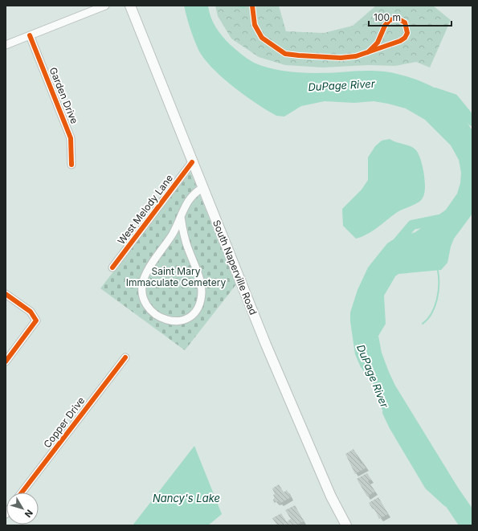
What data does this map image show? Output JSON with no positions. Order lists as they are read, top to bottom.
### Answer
{
  "streets": {
    "main road": ["South Naperville Road"],
    "street": ["Garden Drive", "West Melody Lane", "Copper Drive"]
  },
  "crossings": [
    ["West Melody Lane", "South Naperville Road"]
  ],
  "water": ["DuPage River", "Nancy's Lake"],
  "parks": ["Saint Mary Immaculate Cemetery"],
  "scale_bar": "100 m",
  "north": "bottom right"
}
